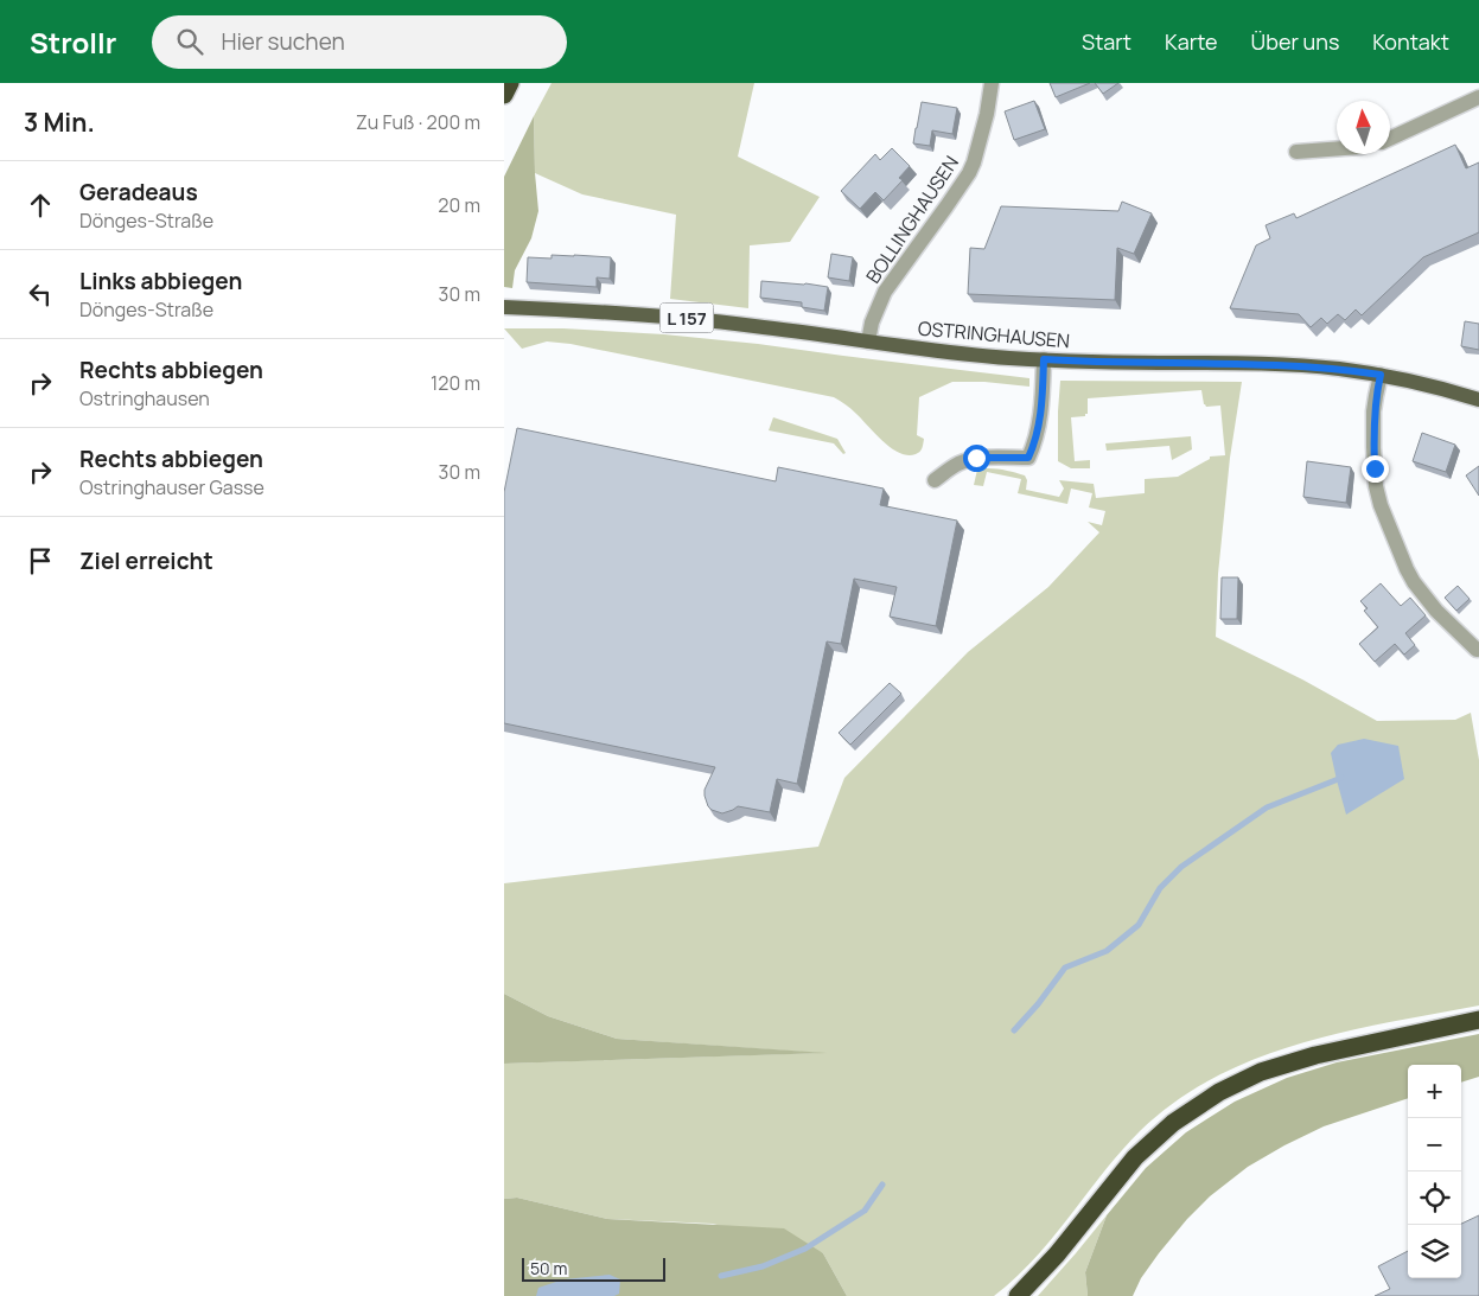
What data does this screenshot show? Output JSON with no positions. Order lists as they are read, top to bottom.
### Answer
{
  "streets": {
    "main road": ["L 157", "OSTRINGHAUSEN"],
    "street": ["BOLLINGHAUSEN"]
  },
  "crossings": [
    ["BOLLINGHAUSEN", "OSTRINGHAUSEN"]
  ],
  "scale_bar": "50 m",
  "north": "top",
  "page": {
    "header": "Strollr",
    "search": "Hier suchen",
    "nav": [
      "Start",
      "Karte",
      "Über uns",
      "Kontakt"
    ],
    "heading": ["3 Min.", "Zu Fuß · 200 m"],
    "list": [
      ["Geradeaus", "Dönges-Straße", "20 m"],
      ["Links abbiegen", "Dönges-Straße", "30 m"],
      ["Rechts abbiegen", "Ostringhausen", "120 m"],
      ["Rechts abbiegen", "Ostringhauser Gasse", "30 m"],
      "Ziel erreicht"
    ],
    "map_buttons": ["+", "−"],
    "scale": "50 m"
  }
}
